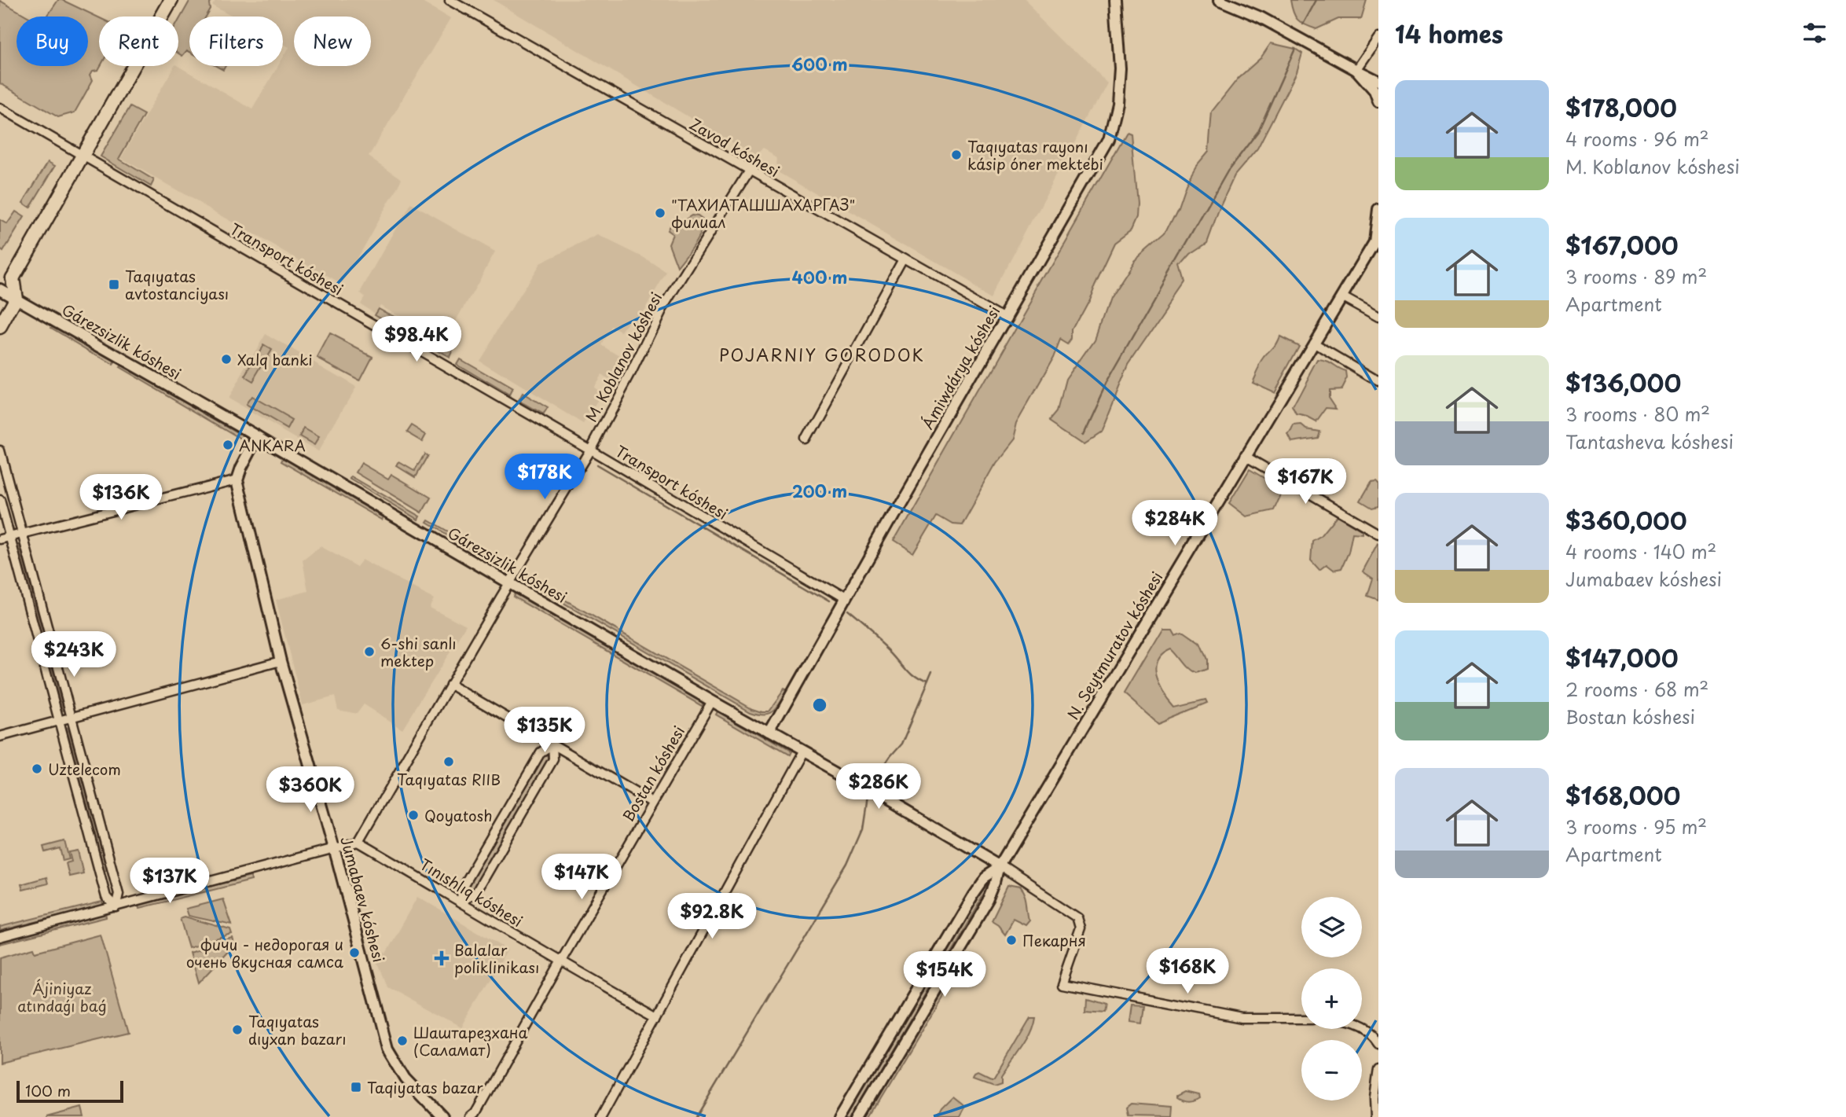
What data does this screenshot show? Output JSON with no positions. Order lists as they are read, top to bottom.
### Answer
{
  "streets": {
    "street": [
      "Zavod kóshesi",
      "Transport kóshesi",
      "Gárezsizlik kóshesi",
      "M. Koblanov kóshesi",
      "Ámiwdárya kóshesi",
      "N. Seytmuratov kóshesi",
      "Bostan kóshesi",
      "Tınıshlıq kóshesi",
      "Jumabaev kóshesi"
    ]
  },
  "crossings": [
    ["Zavod kóshesi", "M. Koblanov kóshesi"],
    ["Zavod kóshesi", "Ámiwdárya kóshesi"],
    ["Transport kóshesi", "M. Koblanov kóshesi"],
    ["Transport kóshesi", "Ámiwdárya kóshesi"],
    ["Gárezsizlik kóshesi", "M. Koblanov kóshesi"],
    ["Gárezsizlik kóshesi", "Ámiwdárya kóshesi"],
    ["Gárezsizlik kóshesi", "N. Seytmuratov kóshesi"],
    ["Gárezsizlik kóshesi", "Bostan kóshesi"],
    ["M. Koblanov kóshesi", "Tınıshlıq kóshesi"],
    ["Bostan kóshesi", "Tınıshlıq kóshesi"]
  ],
  "districts": ["POJARNIY GORODOK"],
  "parks": ["Ájiniyaz atındaǵı baǵ"],
  "places": {
    "other": [
      "Taqıyatas rayonı kásip óner mektebi",
      "\"ТАХИАТАШШАХАРГАЗ\" филиал",
      "Xalq banki",
      "ANKARA",
      "6-shi sanlı mektep",
      "Taqıyatas RIIB",
      "Uztelecom",
      "Qoyatosh",
      "Пекарня",
      "фичи - недорогая и очень вкусная самса",
      "Taqıyatas dıyxan bazarı",
      "Шаштарезхана (Саламат)"
    ],
    "transit": ["Taqıyatas avtostanciyası", "Taqiyatas bazar"],
    "health": ["Balalar poliklinikası"]
  },
  "scale_bar": "100 m",
  "page": {
    "heading": "14 homes",
    "chip": [
      "Buy",
      "Rent",
      "Filters",
      "New"
    ],
    "list": [
      {
        "name": "$178,000",
        "note": "4 rooms · 96 m² · M. Koblanov kóshesi"
      },
      {
        "name": "$167,000",
        "note": "3 rooms · 89 m² · Apartment"
      },
      {
        "name": "$136,000",
        "note": "3 rooms · 80 m² · Tantasheva kóshesi"
      },
      {
        "name": "$360,000",
        "note": "4 rooms · 140 m² · Jumabaev kóshesi"
      },
      {
        "name": "$147,000",
        "note": "2 rooms · 68 m² · Bostan kóshesi"
      },
      {
        "name": "$168,000",
        "note": "3 rooms · 95 m² · Apartment"
      }
    ],
    "price": [
      "$98.4K",
      "$178K",
      "$167K",
      "$136K",
      "$284K",
      "$243K",
      "$135K",
      "$286K",
      "$360K",
      "$147K",
      "$137K",
      "$92.8K",
      "$168K",
      "$154K"
    ],
    "map_buttons": ["+", "−"],
    "scale": "100 m"
  },
  "rings": ["600 m", "400 m", "200 m"]
}
